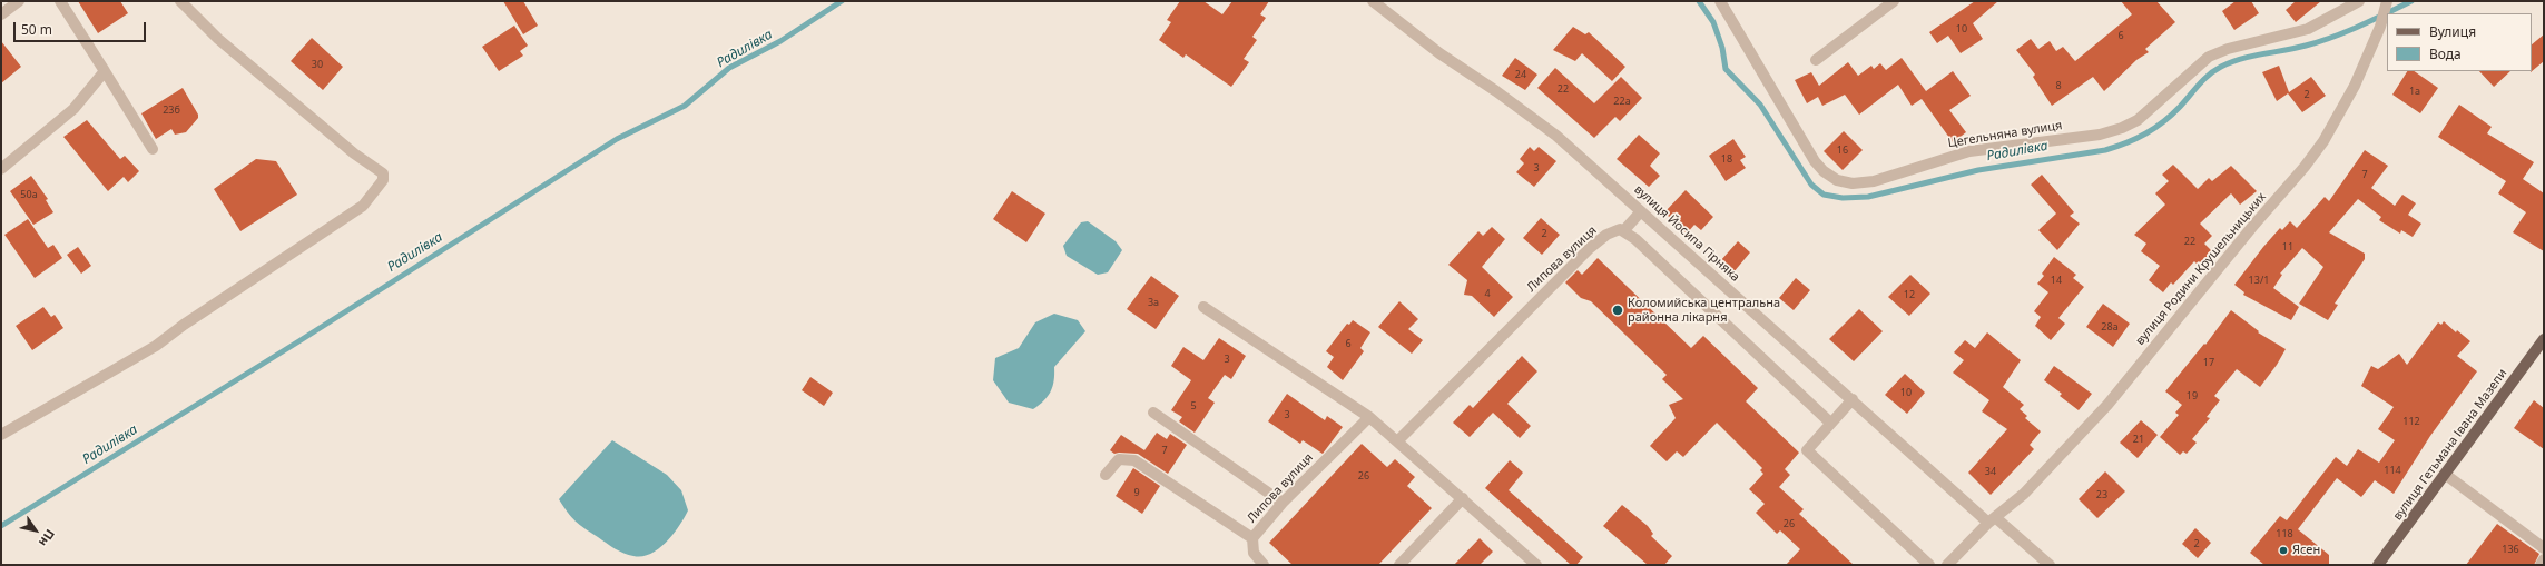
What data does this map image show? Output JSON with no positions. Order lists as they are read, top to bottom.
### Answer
{
  "streets": {
    "main road": ["вулиця Гетьмана Івана Мазепи"],
    "street": [
      "Цегельняна вулиця",
      "вулиця Йосипа Гірняка",
      "Липова вулиця",
      "вулиця Родини Крушельницьких"
    ]
  },
  "crossings": [
    ["вулиця Йосипа Гірняка", "вулиця Родини Крушельницьких"]
  ],
  "water": ["Радилівка"],
  "places": ["Коломийська центральна районна лікарня", "Ясен"],
  "house_numbers": [
    "10",
    "6",
    "30",
    "24",
    "8",
    "22",
    "1а",
    "2",
    "22а",
    "23б",
    "16",
    "18",
    "3",
    "7",
    "50а",
    "2",
    "22",
    "11",
    "14",
    "13/1",
    "4",
    "12",
    "3а",
    "28а",
    "6",
    "3",
    "17",
    "10",
    "19",
    "5",
    "3",
    "112",
    "21",
    "7",
    "114",
    "34",
    "26",
    "9",
    "23",
    "26",
    "118",
    "2",
    "136"
  ],
  "legend": ["Вулиця", "Вода"],
  "scale_bar": "50 m",
  "north": "bottom right"
}
